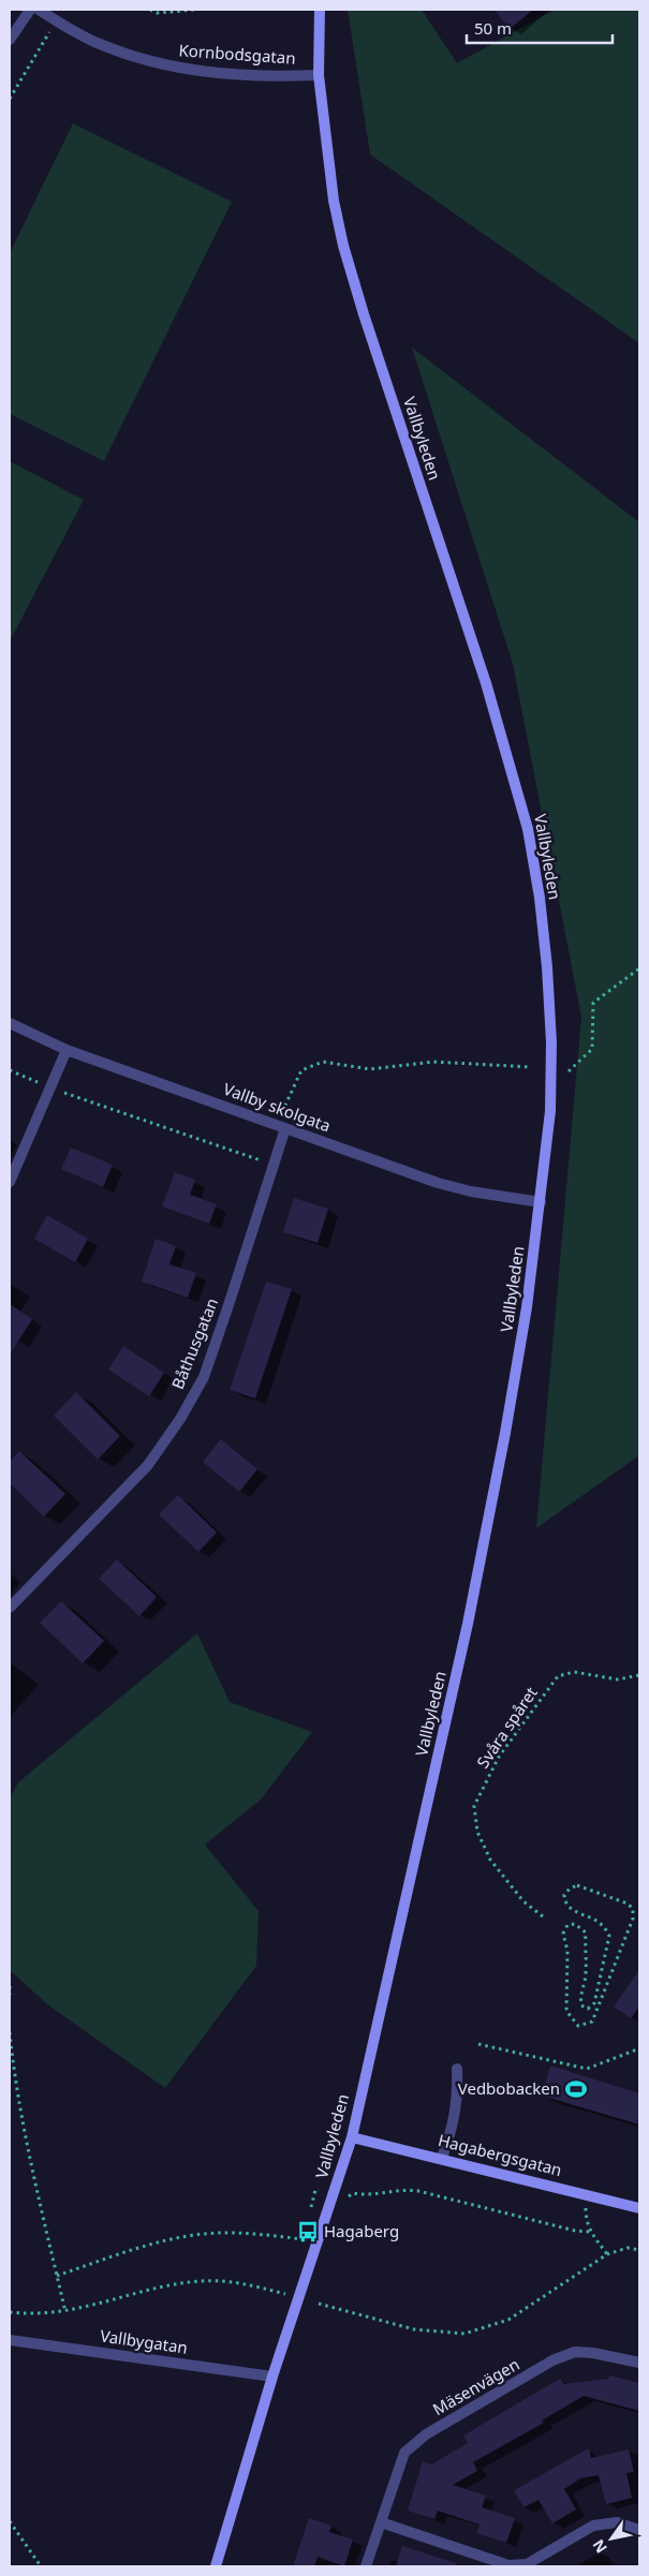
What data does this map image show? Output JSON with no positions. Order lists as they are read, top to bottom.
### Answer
{
  "streets": {
    "main road": ["Vallbyleden", "Hagabergsgatan"],
    "street": [
      "Kornbodsgatan",
      "Vallby skolgata",
      "Båthusgatan",
      "Vallbygatan",
      "Mäsenvägen"
    ],
    "path": ["Svåra spåret"]
  },
  "crossings": [
    ["Kornbodsgatan", "Vallbyleden"],
    ["Vallbyleden", "Vallby skolgata"],
    ["Vallbyleden", "Hagabergsgatan"],
    ["Vallbyleden", "Vallbygatan"],
    ["Vallby skolgata", "Båthusgatan"]
  ],
  "places": {
    "sports": ["Vedbobacken"],
    "bus stop": ["Hagaberg"]
  },
  "scale_bar": "50 m",
  "north": "bottom left"
}
